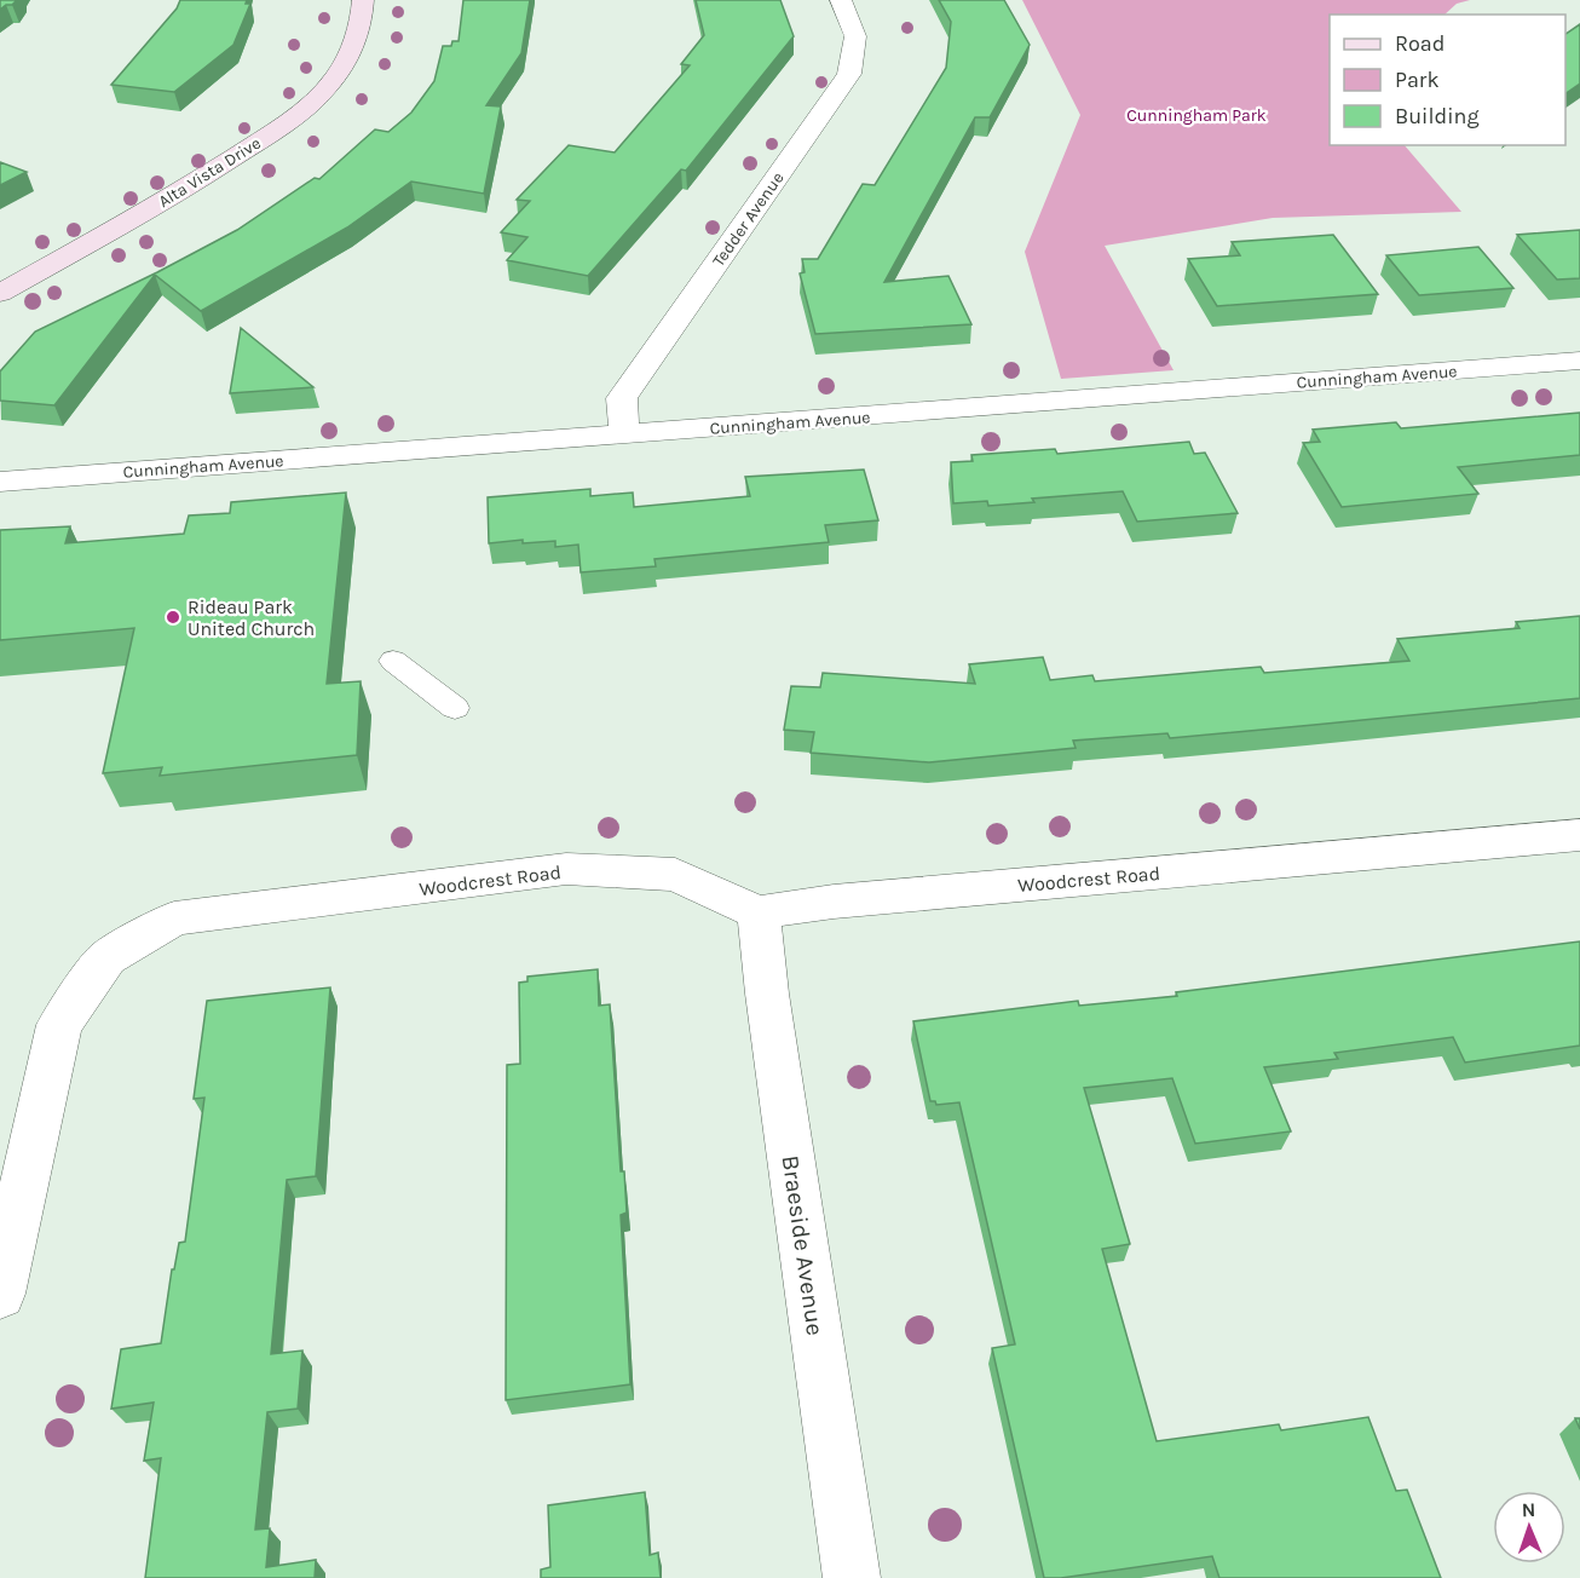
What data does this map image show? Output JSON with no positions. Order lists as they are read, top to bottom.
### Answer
{
  "streets": {
    "street": [
      "Alta Vista Drive",
      "Tedder Avenue",
      "Cunningham Avenue",
      "Woodcrest Road",
      "Braeside Avenue"
    ]
  },
  "crossings": [
    ["Tedder Avenue", "Cunningham Avenue"],
    ["Woodcrest Road", "Braeside Avenue"]
  ],
  "parks": ["Cunningham Park"],
  "places": ["Rideau Park United Church"],
  "legend": ["Road", "Park", "Building"],
  "north": "top"
}
